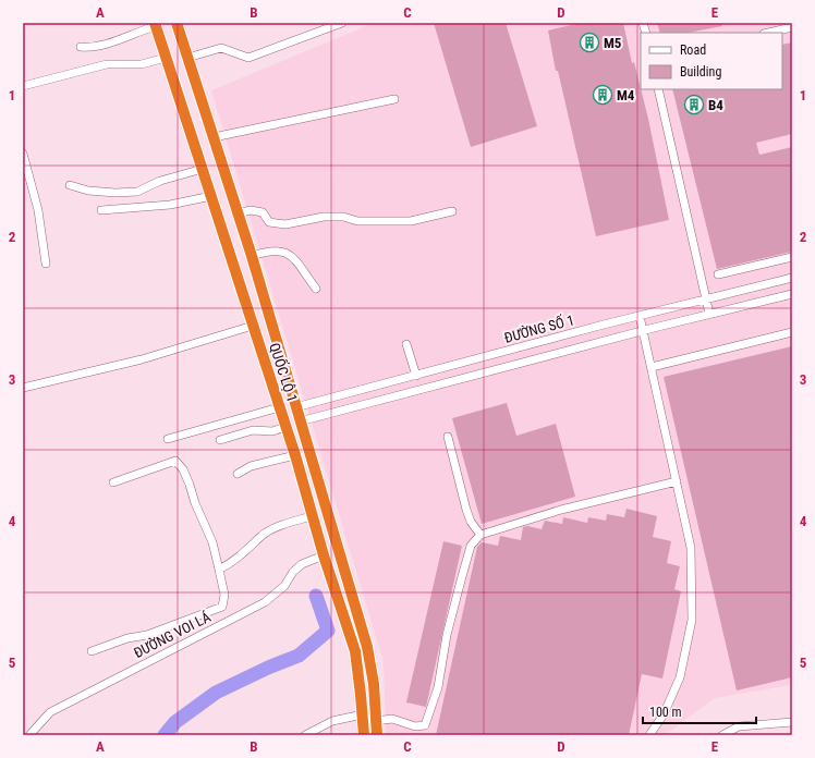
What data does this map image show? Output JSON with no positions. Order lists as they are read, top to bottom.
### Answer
{
  "streets": {
    "highway": ["QUỐC LỘ 1"],
    "street": ["ĐƯỜNG SỐ 1", "ĐƯỜNG VOI LÁ"]
  },
  "crossings": [
    ["ĐƯỜNG SỐ 1", "QUỐC LỘ 1"],
    ["QUỐC LỘ 1", "ĐƯỜNG VOI LÁ"]
  ],
  "places": {
    "building": ["M5", "M4", "B4"]
  },
  "legend": ["Road", "Building"],
  "scale_bar": "100 m",
  "grid": {
    "columns": [
      "A",
      "B",
      "C",
      "D",
      "E"
    ],
    "rows": [
      "1",
      "2",
      "3",
      "4",
      "5"
    ]
  }
}
